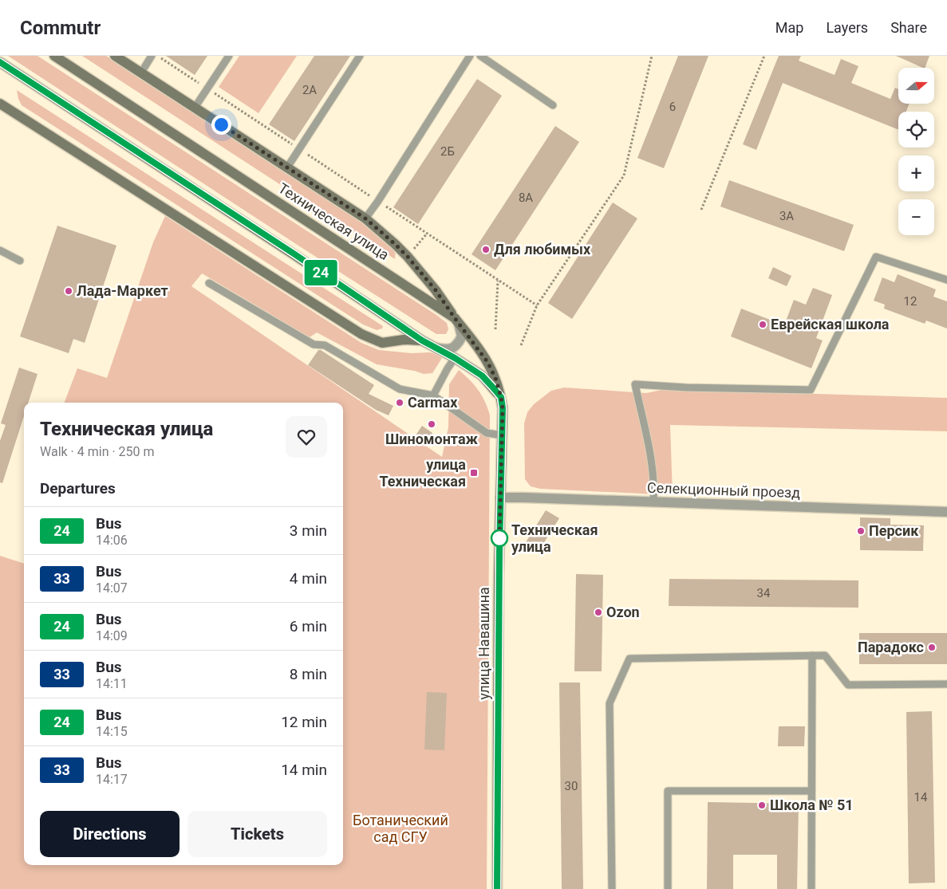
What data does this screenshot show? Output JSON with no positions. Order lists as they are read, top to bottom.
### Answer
{
  "streets": {
    "main road": ["Техническая улица", "улица Навашина"],
    "street": ["Селекционный проезд"]
  },
  "crossings": [
    ["Техническая улица", "улица Навашина"],
    ["Селекционный проезд", "улица Навашина"]
  ],
  "parks": ["Ботанический сад СГУ"],
  "places": {
    "other": [
      "Для любимых",
      "Лада-Маркет",
      "Еврейская школа",
      "Carmax",
      "Шиномонтаж",
      "Персик",
      "Техническая улица",
      "Ozon",
      "Парадокс",
      "Школа № 51"
    ],
    "transit": ["улица Техническая"]
  },
  "lines": ["bus line 24"],
  "house_numbers": [
    "2А",
    "6",
    "2Б",
    "8А",
    "3А",
    "12",
    "34",
    "30",
    "14"
  ],
  "north": "right",
  "page": {
    "header": "Commutr",
    "nav": ["Map", "Layers", "Share"],
    "on_map": "24",
    "map_buttons": ["+", "−"],
    "heading": [
      ["Техническая улица", "Walk · 4 min · 250 m"],
      "Departures"
    ],
    "list": [
      {
        "mark": "24",
        "name": "Bus",
        "note": "14:06",
        "value": "3 min"
      },
      {
        "mark": "33",
        "name": "Bus",
        "note": "14:07",
        "value": "4 min"
      },
      {
        "mark": "24",
        "name": "Bus",
        "note": "14:09",
        "value": "6 min"
      },
      {
        "mark": "33",
        "name": "Bus",
        "note": "14:11",
        "value": "8 min"
      },
      {
        "mark": "24",
        "name": "Bus",
        "note": "14:15",
        "value": "12 min"
      },
      {
        "mark": "33",
        "name": "Bus",
        "note": "14:17",
        "value": "14 min"
      }
    ],
    "buttons": ["Directions", "Tickets"]
  }
}
